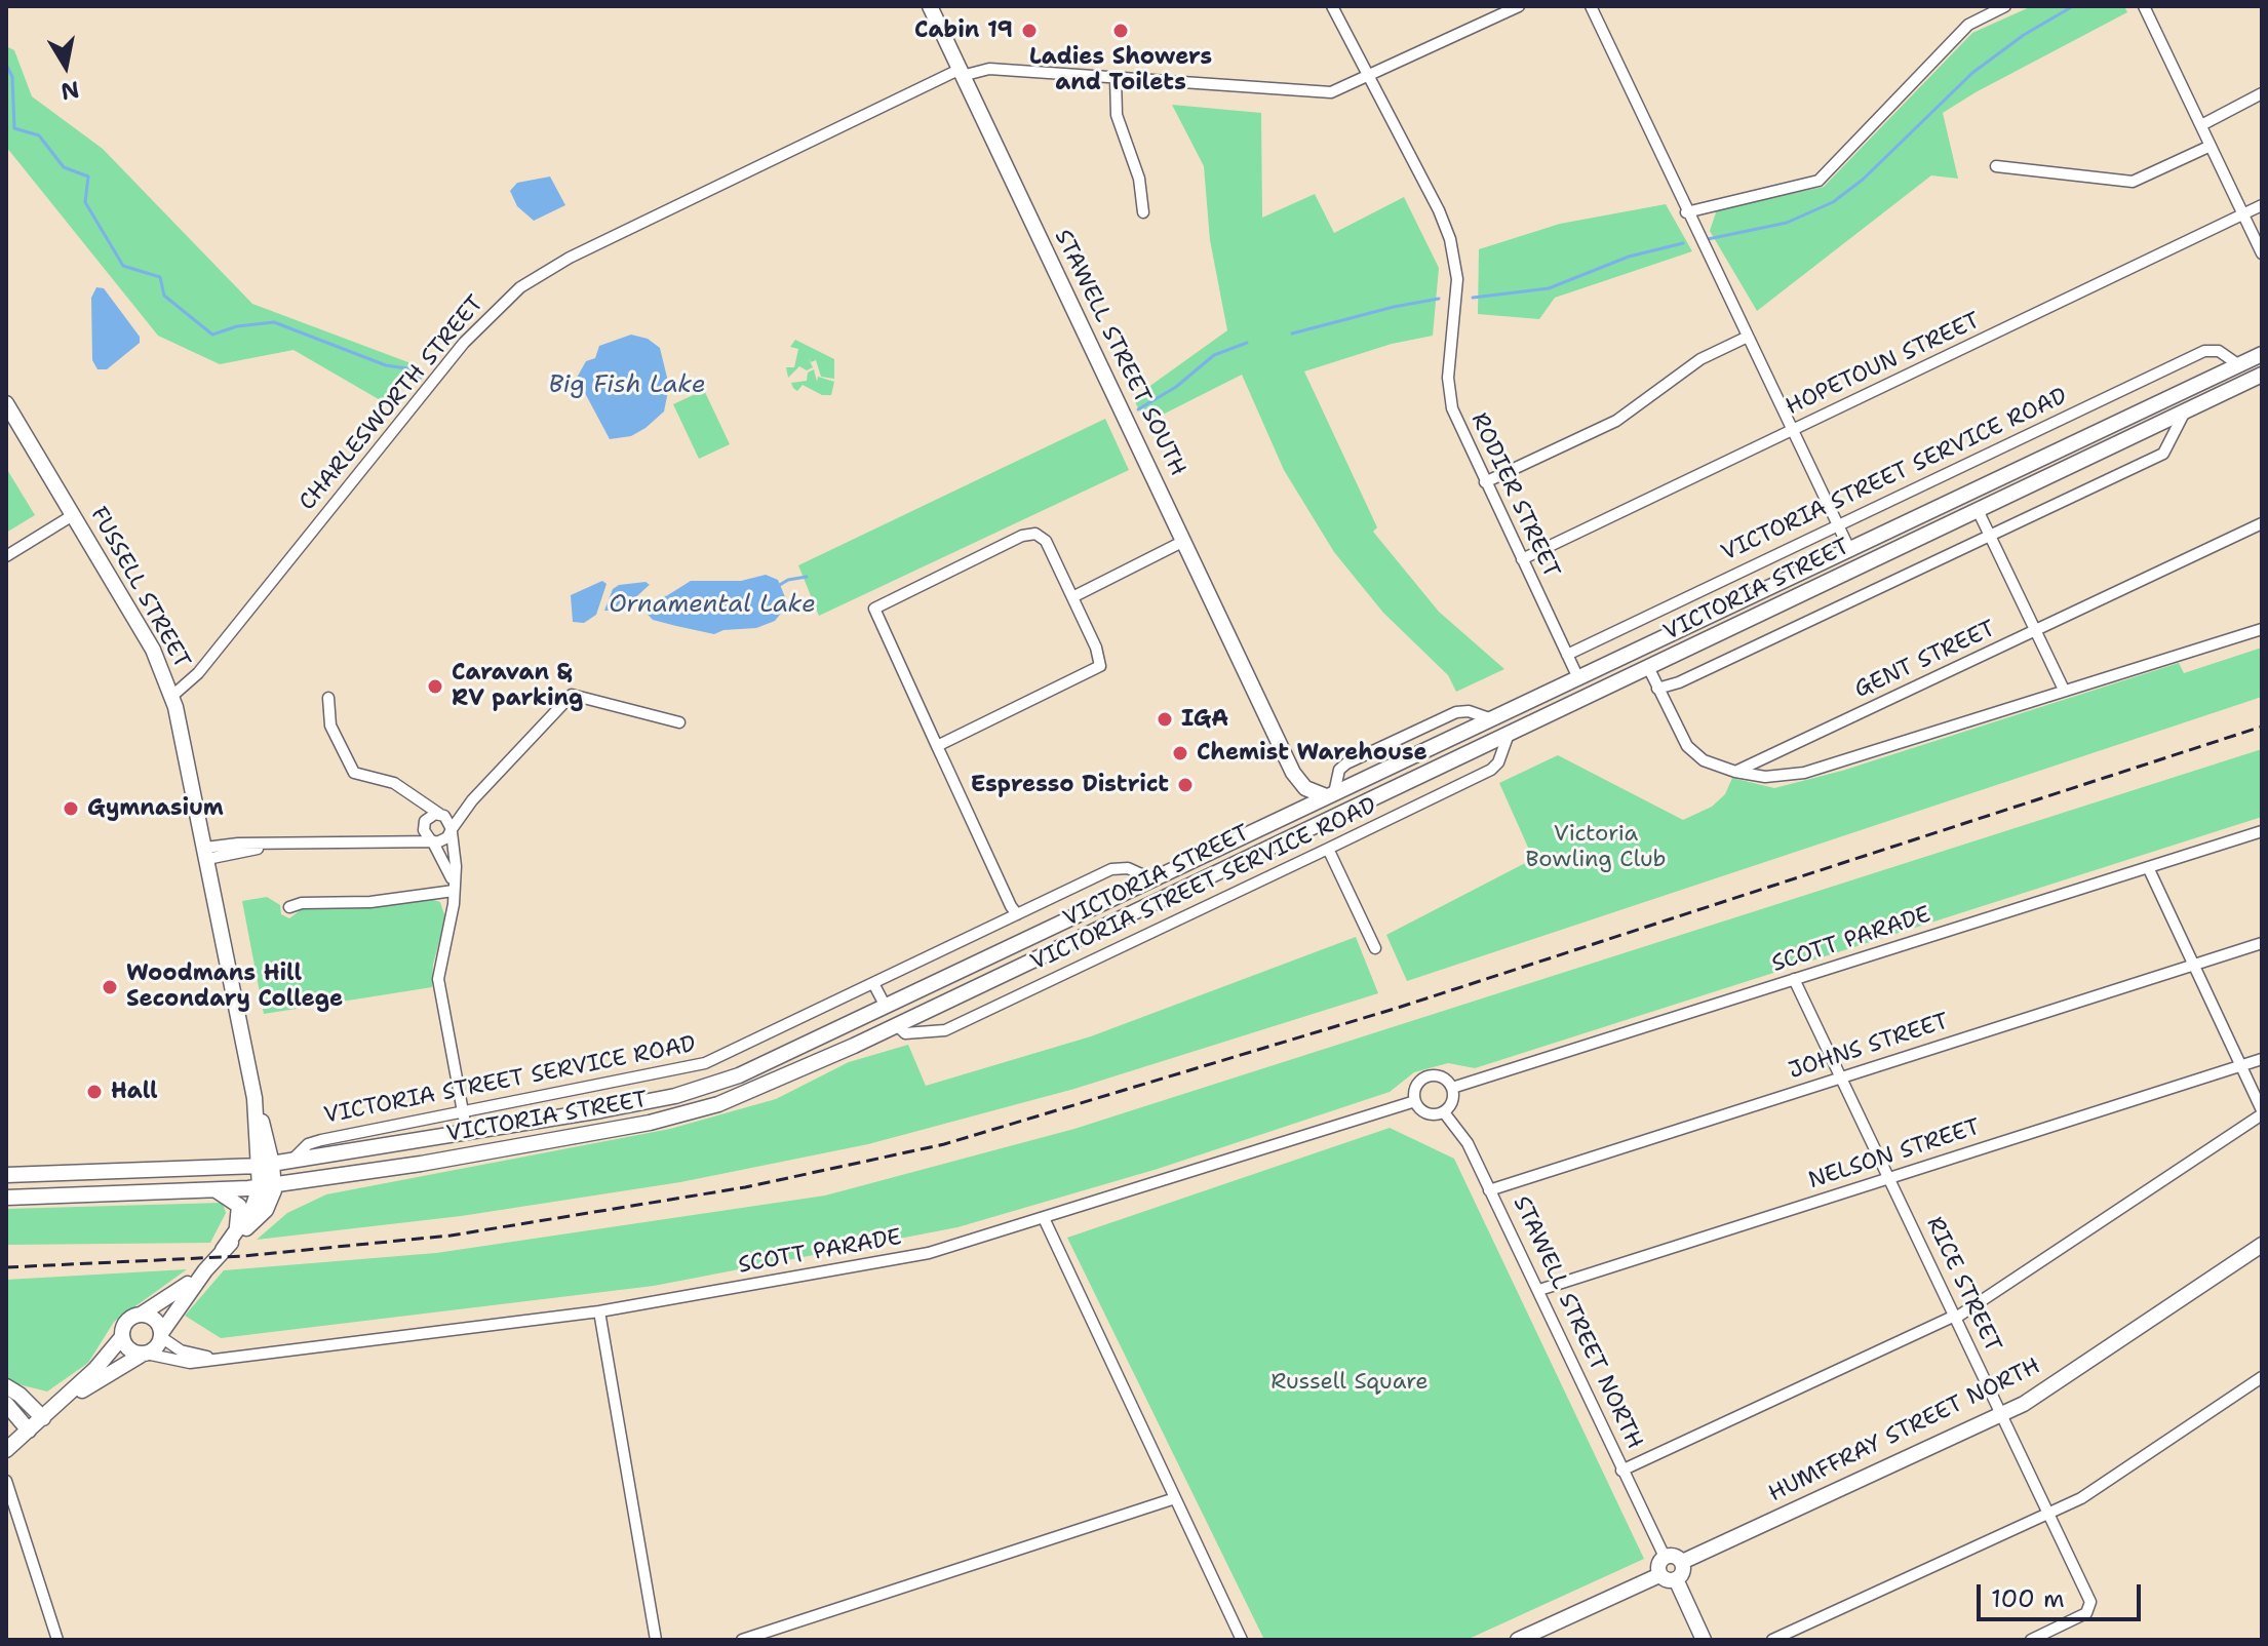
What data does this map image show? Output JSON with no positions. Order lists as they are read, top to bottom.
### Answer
{
  "streets": {
    "main road": [
      "STAWELL STREET SOUTH",
      "FUSSELL STREET",
      "VICTORIA STREET",
      "HUMFFRAY STREET NORTH"
    ],
    "street": [
      "HOPETOUN STREET",
      "CHARLESWORTH STREET",
      "VICTORIA STREET SERVICE ROAD",
      "RODIER STREET",
      "GENT STREET",
      "SCOTT PARADE",
      "JOHNS STREET",
      "NELSON STREET",
      "RICE STREET",
      "STAWELL STREET NORTH"
    ]
  },
  "crossings": [
    ["STAWELL STREET SOUTH", "CHARLESWORTH STREET"],
    ["STAWELL STREET SOUTH", "VICTORIA STREET SERVICE ROAD"],
    ["STAWELL STREET SOUTH", "VICTORIA STREET"],
    ["HOPETOUN STREET", "RODIER STREET"],
    ["CHARLESWORTH STREET", "RODIER STREET"],
    ["CHARLESWORTH STREET", "FUSSELL STREET"],
    ["VICTORIA STREET SERVICE ROAD", "RODIER STREET"],
    ["VICTORIA STREET SERVICE ROAD", "VICTORIA STREET"],
    ["RODIER STREET", "VICTORIA STREET"],
    ["FUSSELL STREET", "VICTORIA STREET"],
    ["SCOTT PARADE", "RICE STREET"],
    ["SCOTT PARADE", "STAWELL STREET NORTH"],
    ["JOHNS STREET", "RICE STREET"],
    ["JOHNS STREET", "STAWELL STREET NORTH"],
    ["NELSON STREET", "RICE STREET"],
    ["NELSON STREET", "STAWELL STREET NORTH"],
    ["RICE STREET", "HUMFFRAY STREET NORTH"],
    ["STAWELL STREET NORTH", "HUMFFRAY STREET NORTH"]
  ],
  "water": ["Big Fish Lake", "Ornamental Lake"],
  "parks": ["Victoria Bowling Club", "Russell Square"],
  "places": [
    "Cabin 19",
    "Ladies Showers and Toilets",
    "Caravan & RV parking",
    "IGA",
    "Chemist Warehouse",
    "Espresso District",
    "Gymnasium",
    "Woodmans Hill Secondary College",
    "Hall"
  ],
  "scale_bar": "100 m",
  "north": "bottom"
}
